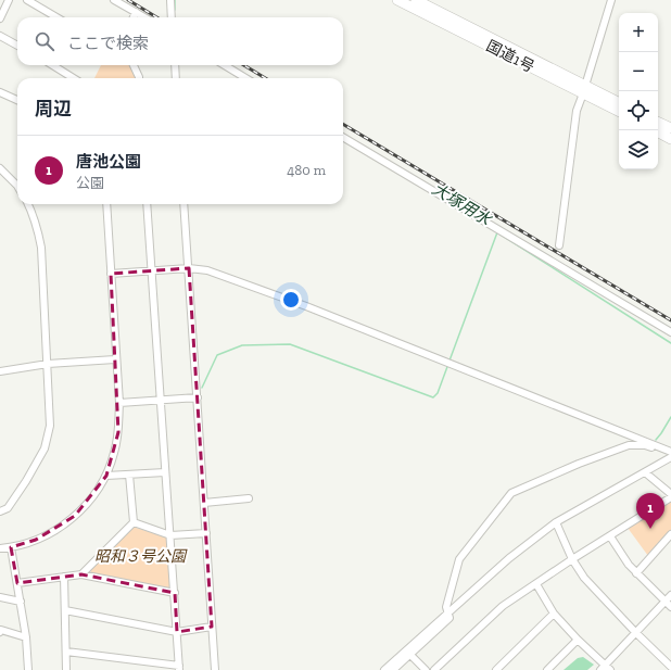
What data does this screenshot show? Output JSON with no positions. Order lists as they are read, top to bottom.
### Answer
{
  "streets": {
    "highway": ["国道1号"]
  },
  "water": ["大塚用水"],
  "parks": ["昭和３号公園"],
  "page": {
    "map_buttons": ["+", "−"],
    "search": "ここで検索",
    "heading": "周辺",
    "list": [
      {
        "mark": "1",
        "name": "唐池公園",
        "note": "公園",
        "value": "480 m"
      }
    ],
    "pins": "1"
  }
}
